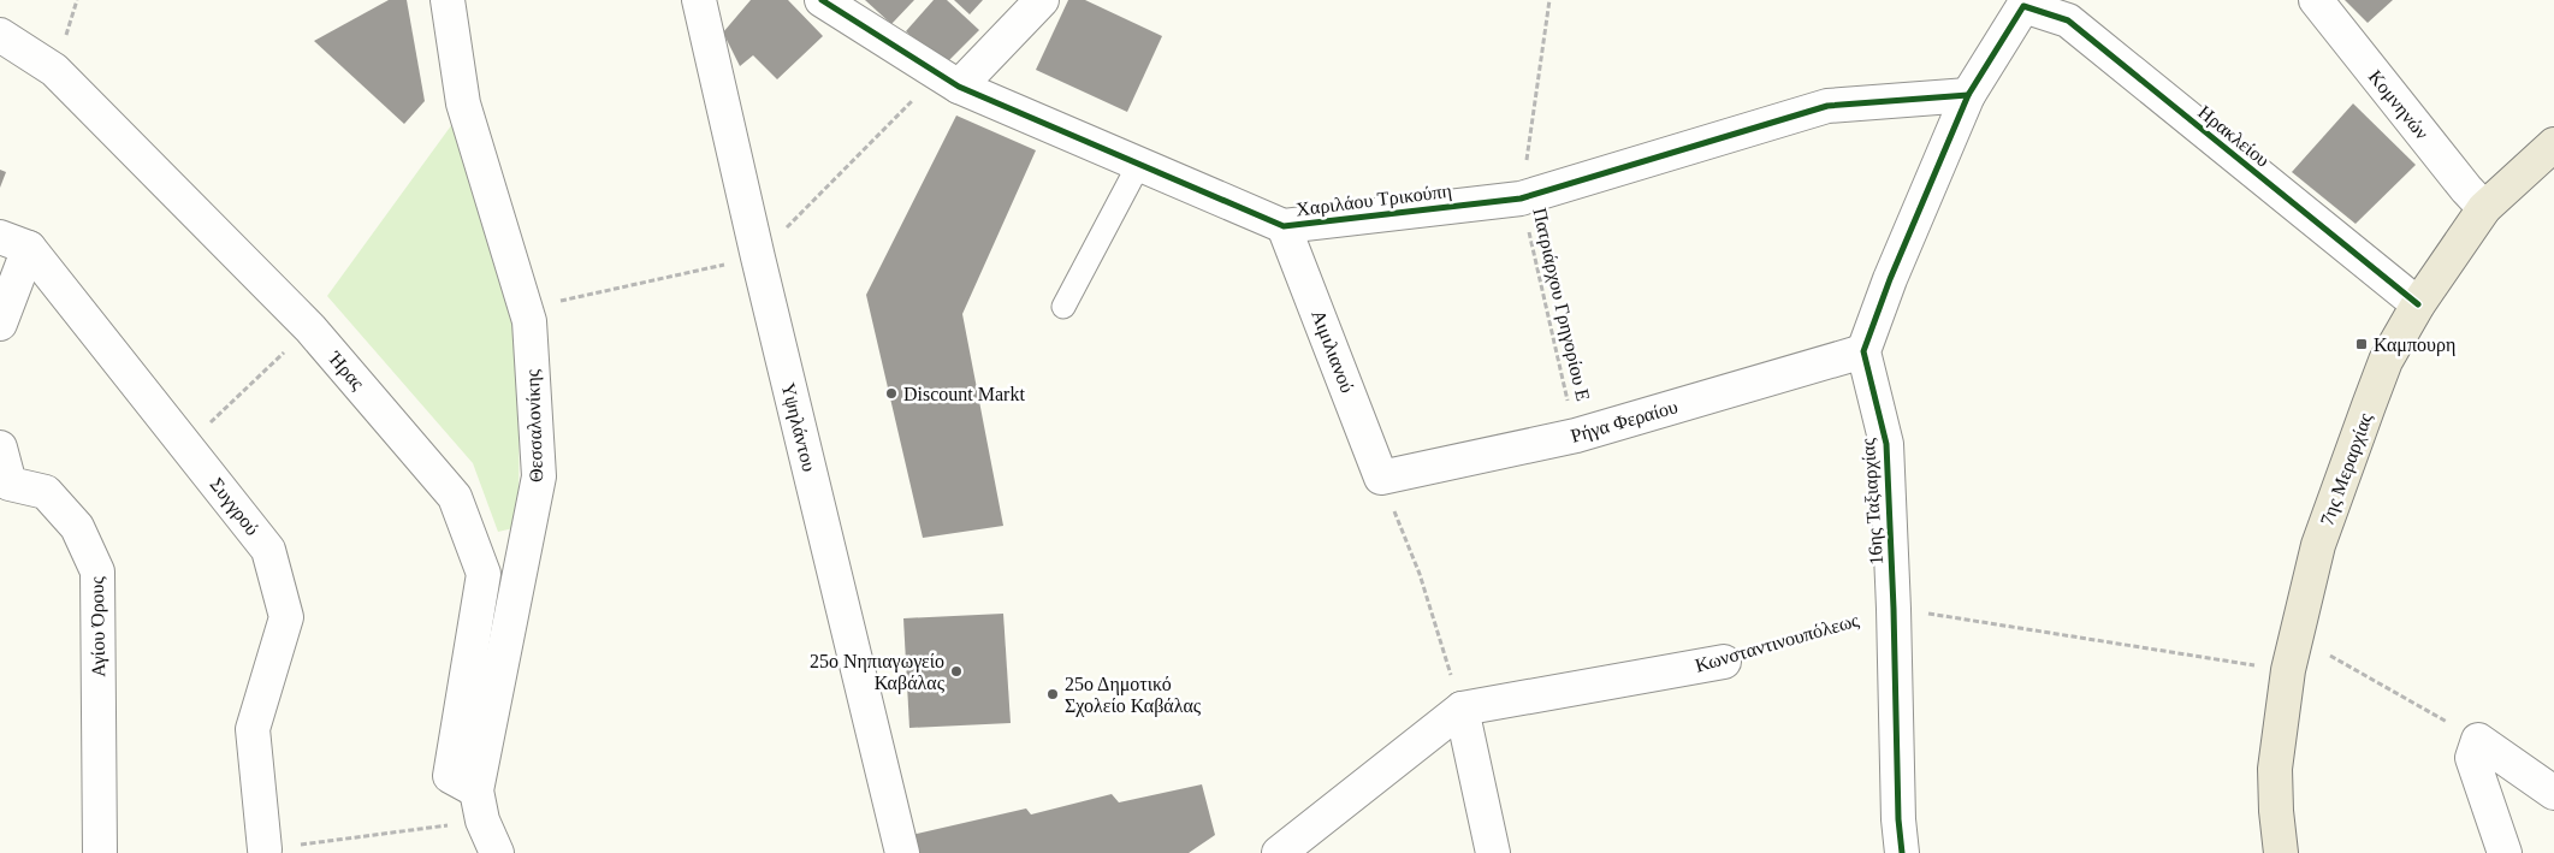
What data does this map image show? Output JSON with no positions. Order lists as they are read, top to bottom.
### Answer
{
  "streets": {
    "main road": ["7ης Μεραρχίας"],
    "street": [
      "Κομνηνών",
      "Ηρακλείου",
      "Χαριλάου Τρικούπη",
      "Αιμιλιανού",
      "Ήρας",
      "Ρήγα Φεραίου",
      "Θεσσαλονίκης",
      "Υψηλάντου",
      "16ης Ταξιαρχίας",
      "Συγγρού",
      "Αγίου Όρους",
      "Κωνσταντινουπόλεως"
    ],
    "path": ["Πατριάρχου Γρηγορίου Ε"]
  },
  "crossings": [
    ["Κομνηνών", "7ης Μεραρχίας"],
    ["Ηρακλείου", "Χαριλάου Τρικούπη"],
    ["Ηρακλείου", "7ης Μεραρχίας"],
    ["Χαριλάου Τρικούπη", "Πατριάρχου Γρηγορίου Ε"],
    ["Χαριλάου Τρικούπη", "Αιμιλιανού"],
    ["Πατριάρχου Γρηγορίου Ε", "Ρήγα Φεραίου"],
    ["Αιμιλιανού", "Ρήγα Φεραίου"],
    ["Ήρας", "Θεσσαλονίκης"],
    ["Ρήγα Φεραίου", "16ης Ταξιαρχίας"],
    ["7ης Μεραρχίας", "Κωνσταντινουπόλεως"],
    ["16ης Ταξιαρχίας", "Κωνσταντινουπόλεως"]
  ],
  "places": {
    "transit": ["Καμπουρη"],
    "other": ["Discount Markt", "25ο Νηπιαγωγείο Καβάλας", "25ο Δημοτικό Σχολείο Καβάλας"]
  }
}
